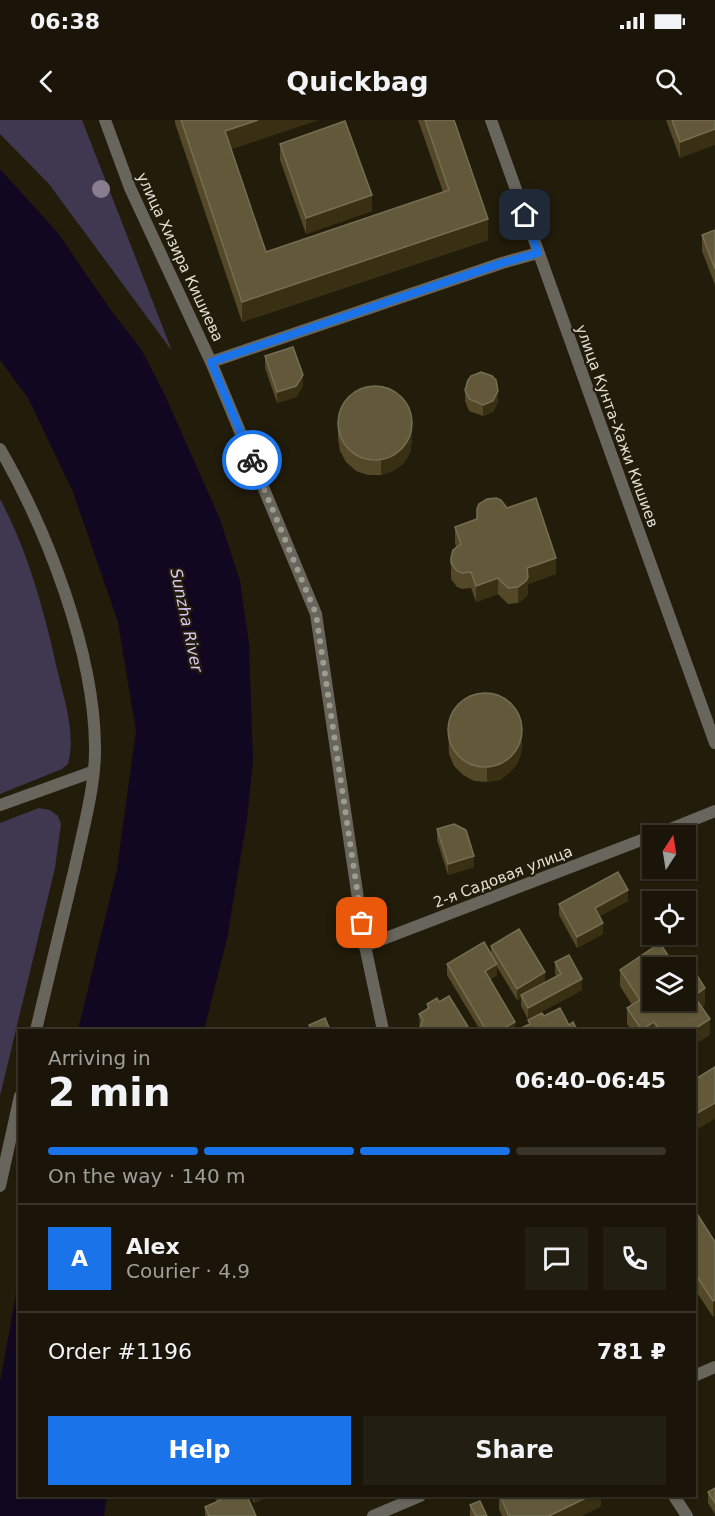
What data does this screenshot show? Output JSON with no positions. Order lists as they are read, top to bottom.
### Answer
{
  "streets": {
    "street": ["улица Хизира Кишиева", "улица Кунта-Хажи Кишиев", "2-я Садовая улица"]
  },
  "crossings": [
    ["улица Хизира Кишиева", "2-я Садовая улица"]
  ],
  "water": ["Sunzha River"],
  "north": "top",
  "page": {
    "status": "06:38",
    "header": "Quickbag",
    "heading": ["2 min", "Arriving in", "06:40–06:45"],
    "panel": [
      "Alex",
      "Courier · 4.9",
      "Order #1196",
      "781 ₽"
    ],
    "bar": "On the way · 140 m",
    "round": "A",
    "buttons": ["Help", "Share"]
  }
}
